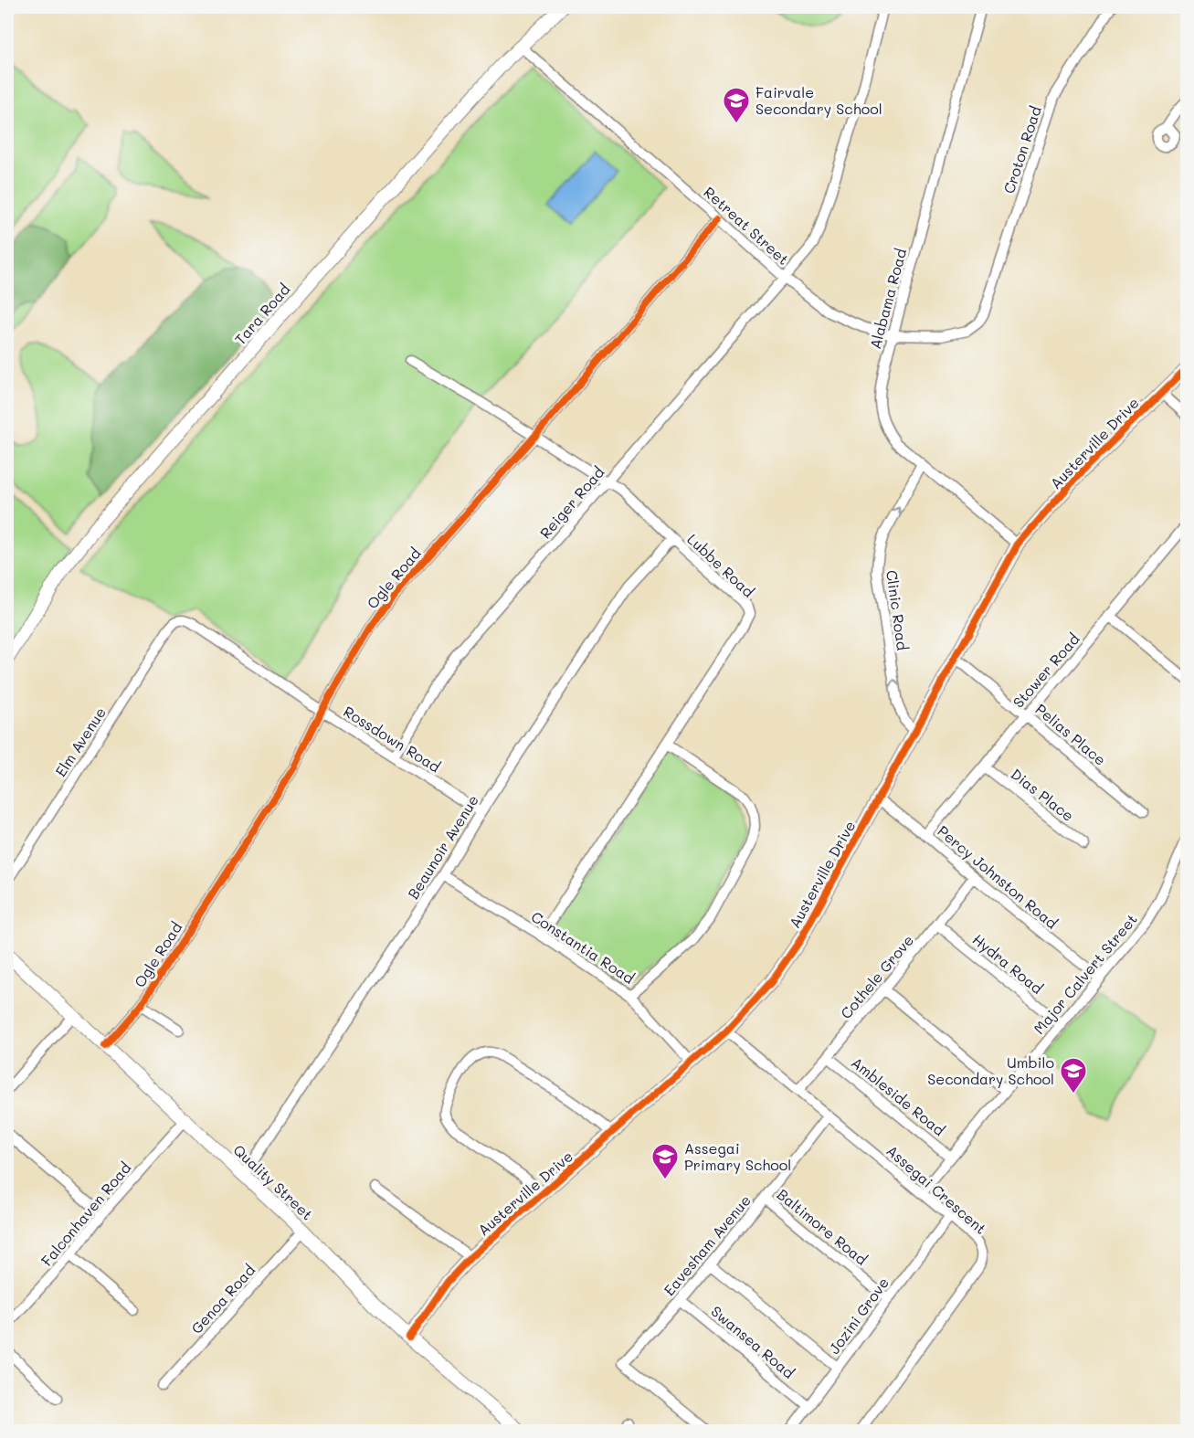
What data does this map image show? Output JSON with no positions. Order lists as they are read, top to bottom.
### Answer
{
  "streets": {
    "street": [
      "Croton Road",
      "Retreat Street",
      "Alabama Road",
      "Tara Road",
      "Austerville Drive",
      "Reiger Road",
      "Lubbe Road",
      "Ogle Road",
      "Clinic Road",
      "Stower Road",
      "Pelias Place",
      "Rossdown Road",
      "Elm Avenue",
      "Dias Place",
      "Beaunoir Avenue",
      "Percy Johnston Road",
      "Constantia Road",
      "Hydra Road",
      "Major Calvert Street",
      "Cothele Grove",
      "Ambleside Road",
      "Quality Street",
      "Assegai Crescent",
      "Falconhaven Road",
      "Baltimore Road",
      "Eavesham Avenue",
      "Genoa Road",
      "Jozini Grove",
      "Swansea Road"
    ]
  },
  "crossings": [
    ["Croton Road", "Retreat Street"],
    ["Retreat Street", "Alabama Road"],
    ["Retreat Street", "Tara Road"],
    ["Retreat Street", "Reiger Road"],
    ["Retreat Street", "Ogle Road"],
    ["Alabama Road", "Austerville Drive"],
    ["Alabama Road", "Clinic Road"],
    ["Austerville Drive", "Clinic Road"],
    ["Austerville Drive", "Pelias Place"],
    ["Austerville Drive", "Percy Johnston Road"],
    ["Austerville Drive", "Constantia Road"],
    ["Austerville Drive", "Quality Street"],
    ["Austerville Drive", "Assegai Crescent"],
    ["Reiger Road", "Lubbe Road"],
    ["Reiger Road", "Rossdown Road"],
    ["Lubbe Road", "Ogle Road"],
    ["Lubbe Road", "Beaunoir Avenue"],
    ["Lubbe Road", "Constantia Road"],
    ["Ogle Road", "Rossdown Road"],
    ["Ogle Road", "Quality Street"],
    ["Stower Road", "Pelias Place"],
    ["Stower Road", "Dias Place"],
    ["Stower Road", "Percy Johnston Road"],
    ["Rossdown Road", "Elm Avenue"],
    ["Rossdown Road", "Beaunoir Avenue"],
    ["Beaunoir Avenue", "Constantia Road"],
    ["Beaunoir Avenue", "Quality Street"],
    ["Percy Johnston Road", "Major Calvert Street"],
    ["Percy Johnston Road", "Cothele Grove"],
    ["Hydra Road", "Major Calvert Street"],
    ["Hydra Road", "Cothele Grove"],
    ["Major Calvert Street", "Ambleside Road"],
    ["Major Calvert Street", "Assegai Crescent"],
    ["Cothele Grove", "Ambleside Road"],
    ["Cothele Grove", "Assegai Crescent"],
    ["Quality Street", "Falconhaven Road"],
    ["Quality Street", "Genoa Road"],
    ["Assegai Crescent", "Eavesham Avenue"],
    ["Assegai Crescent", "Jozini Grove"],
    ["Baltimore Road", "Eavesham Avenue"],
    ["Baltimore Road", "Jozini Grove"],
    ["Eavesham Avenue", "Swansea Road"],
    ["Jozini Grove", "Swansea Road"]
  ],
  "one_way": ["Clinic Road"],
  "places": {
    "school or university": ["Fairvale Secondary School", "Umbilo Secondary School", "Assegai Primary School"]
  }
}
